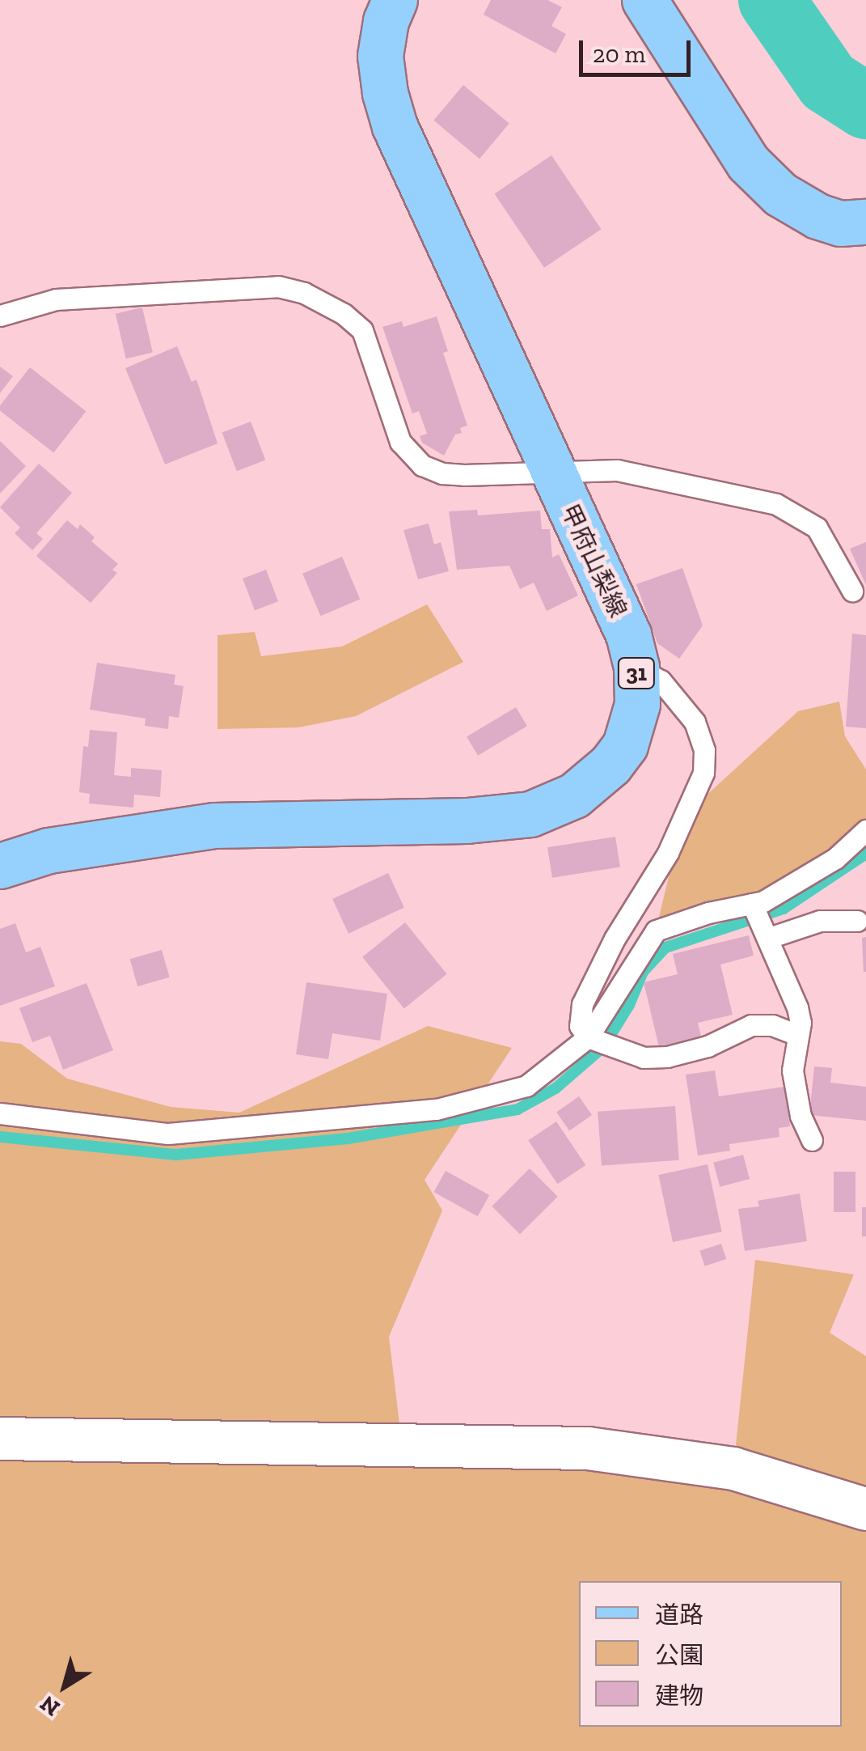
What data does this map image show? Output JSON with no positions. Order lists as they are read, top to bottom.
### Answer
{
  "streets": {
    "main road": ["甲府山梨線", "31"]
  },
  "legend": ["道路", "公園", "建物"],
  "scale_bar": "20 m",
  "north": "bottom left"
}
